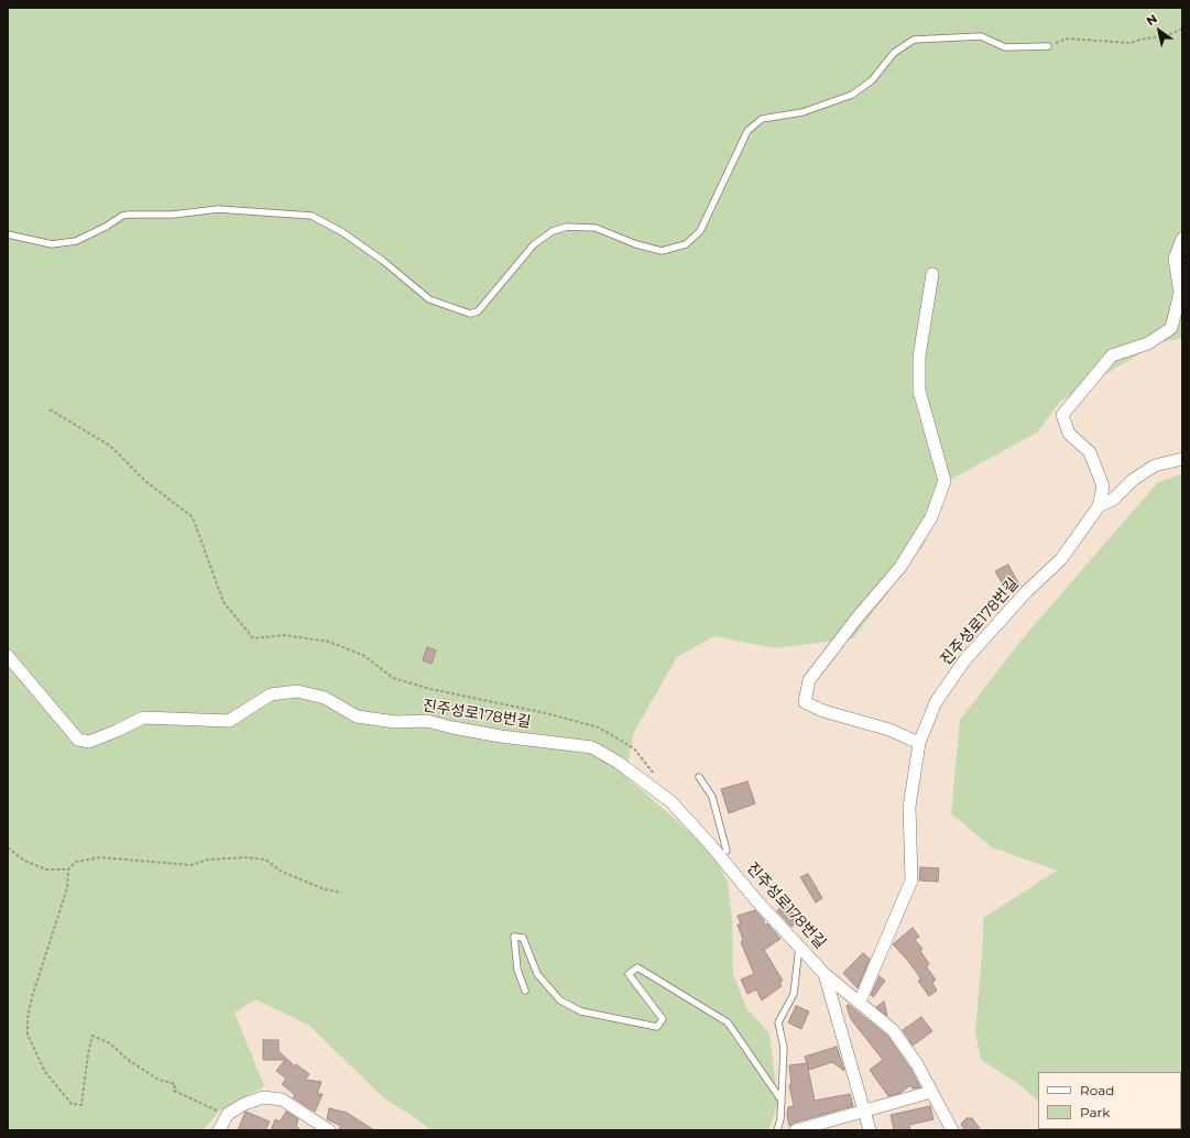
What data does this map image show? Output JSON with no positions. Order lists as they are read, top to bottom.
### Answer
{
  "streets": {
    "street": ["진주성로178번길"]
  },
  "legend": ["Road", "Park"],
  "north": "top left"
}
